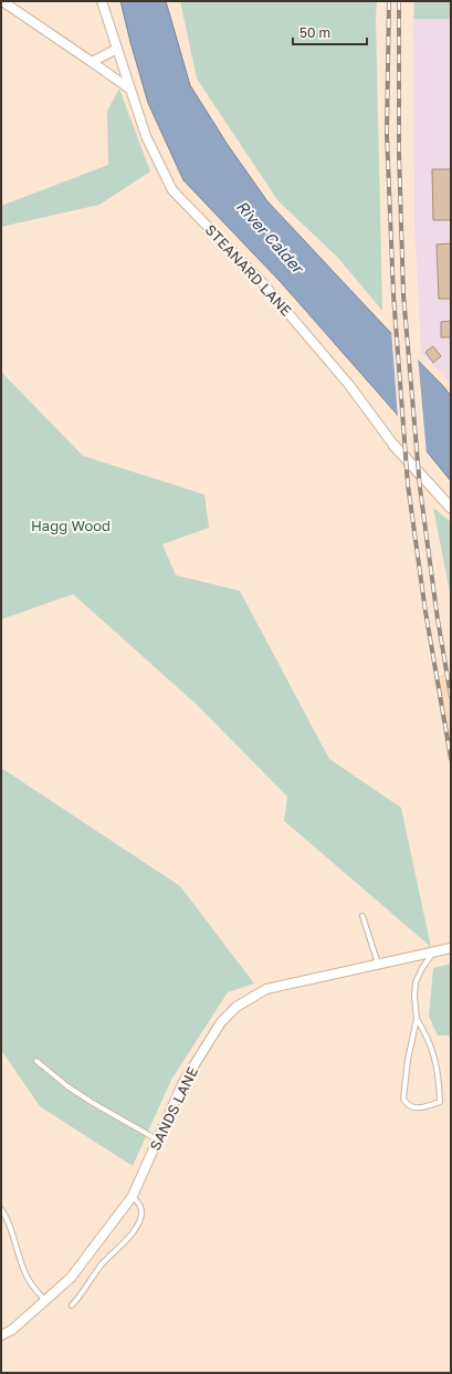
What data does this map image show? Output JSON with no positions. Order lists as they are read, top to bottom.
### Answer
{
  "streets": {
    "street": ["STEANARD LANE", "SANDS LANE"]
  },
  "water": ["River Calder"],
  "parks": ["Hagg Wood"],
  "scale_bar": "50 m"
}
